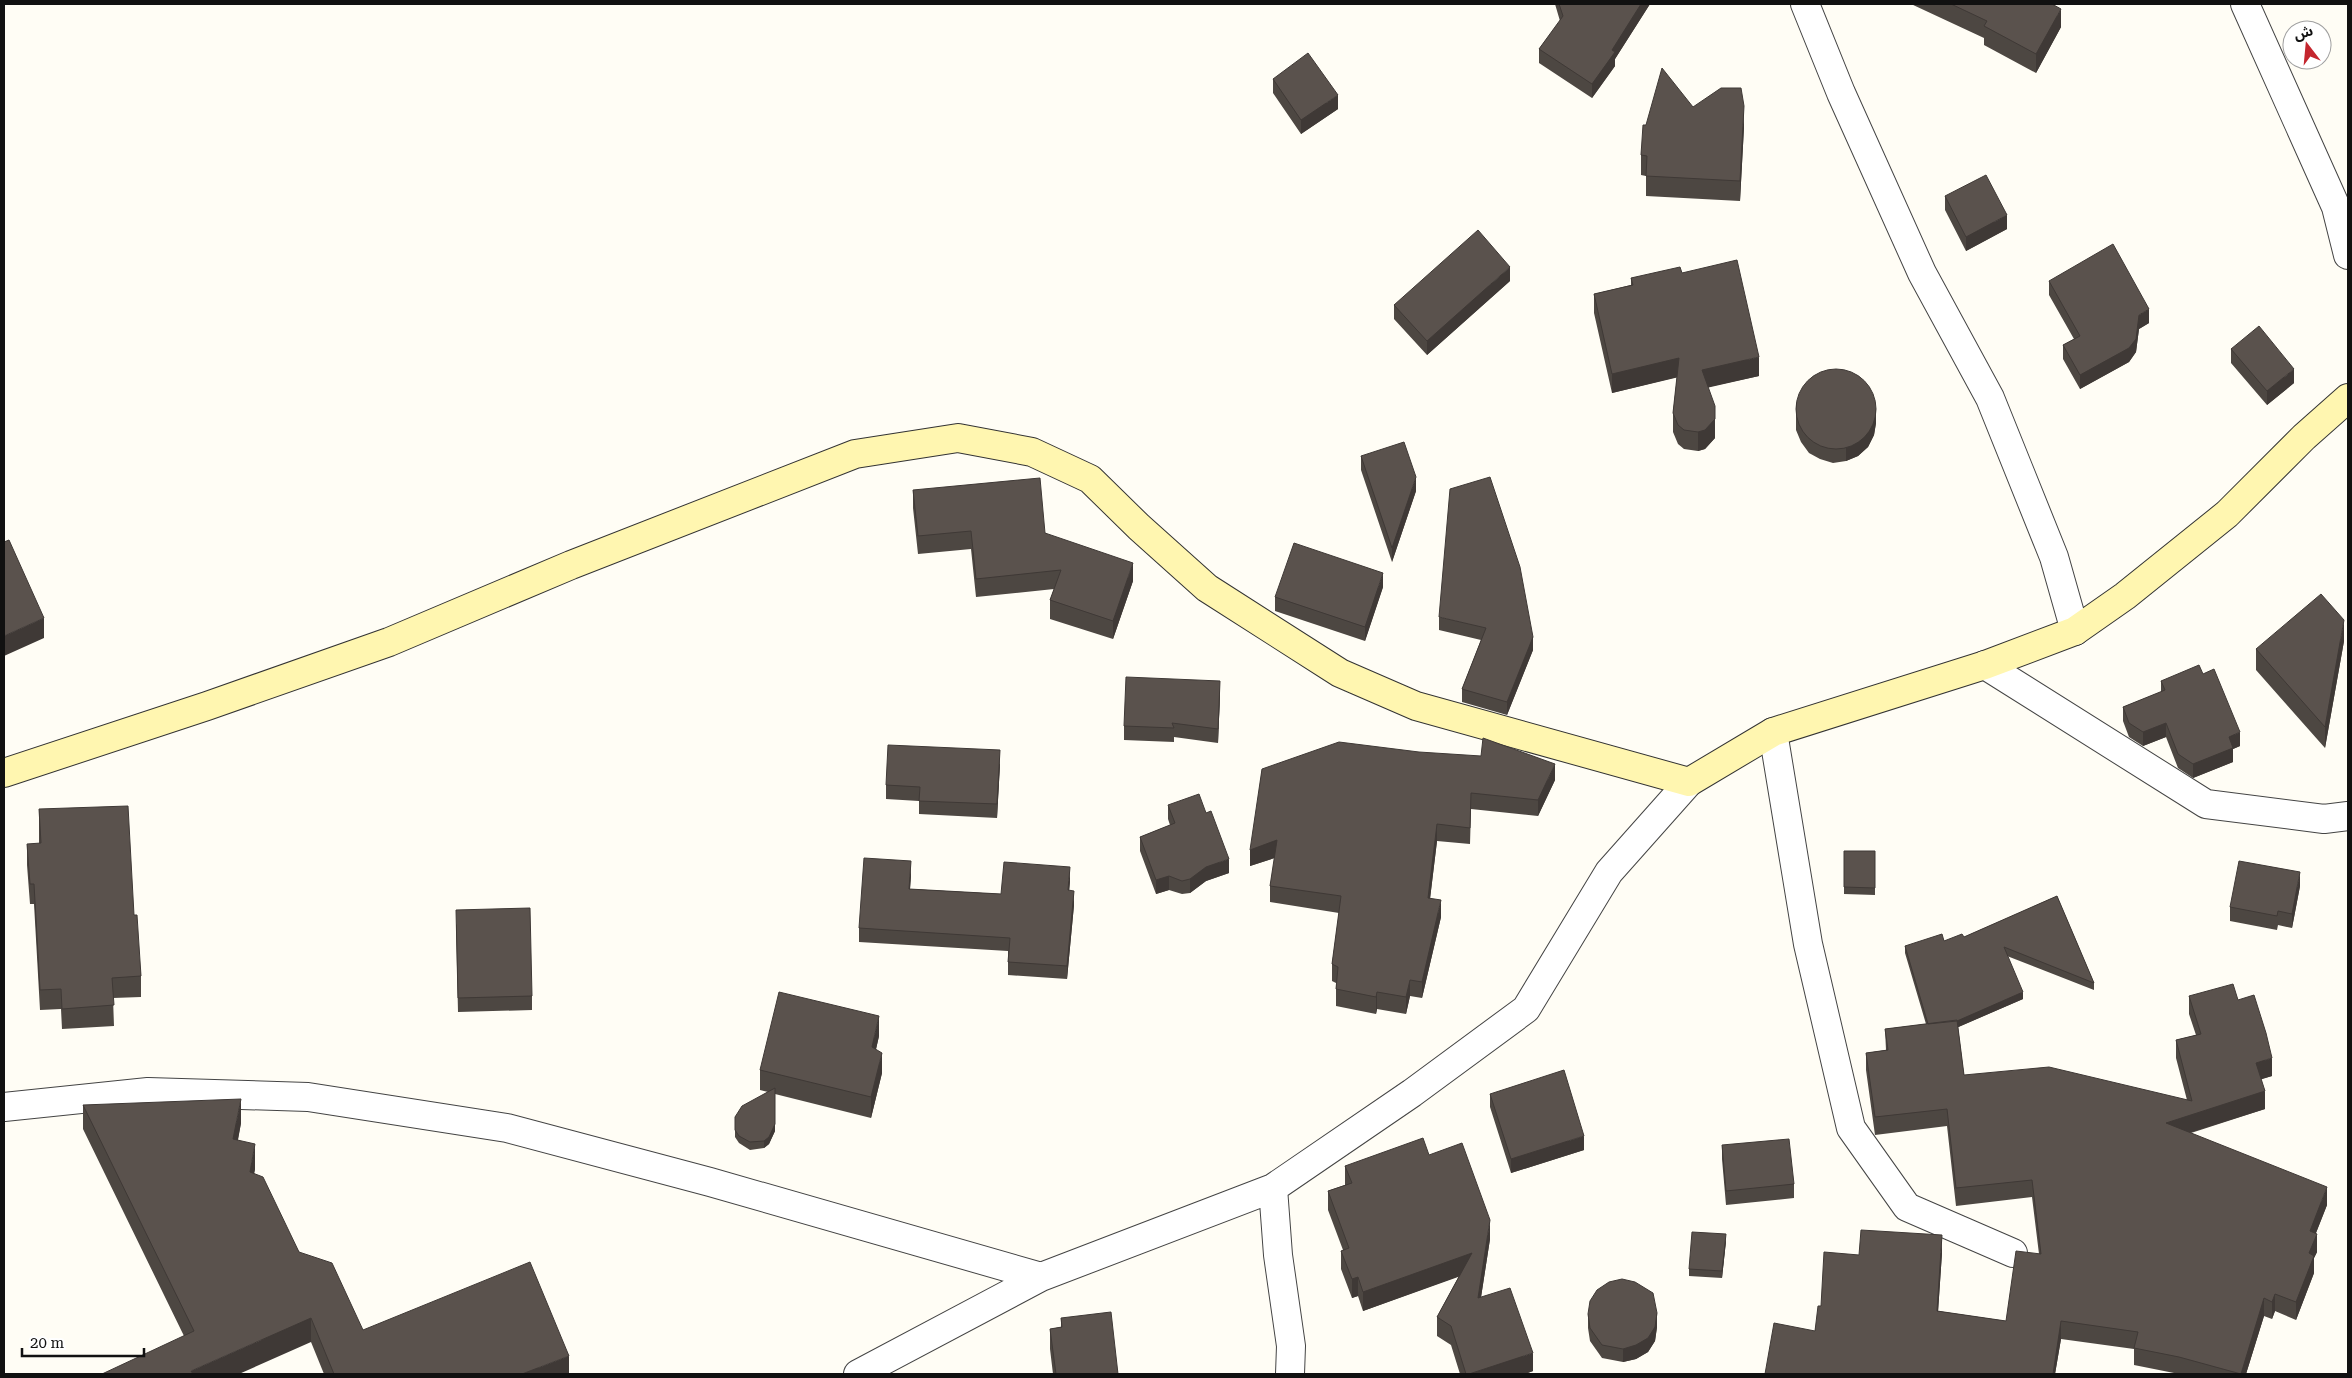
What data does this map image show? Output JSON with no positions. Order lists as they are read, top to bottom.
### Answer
{
  "scale_bar": "20 m",
  "north": "top"
}
